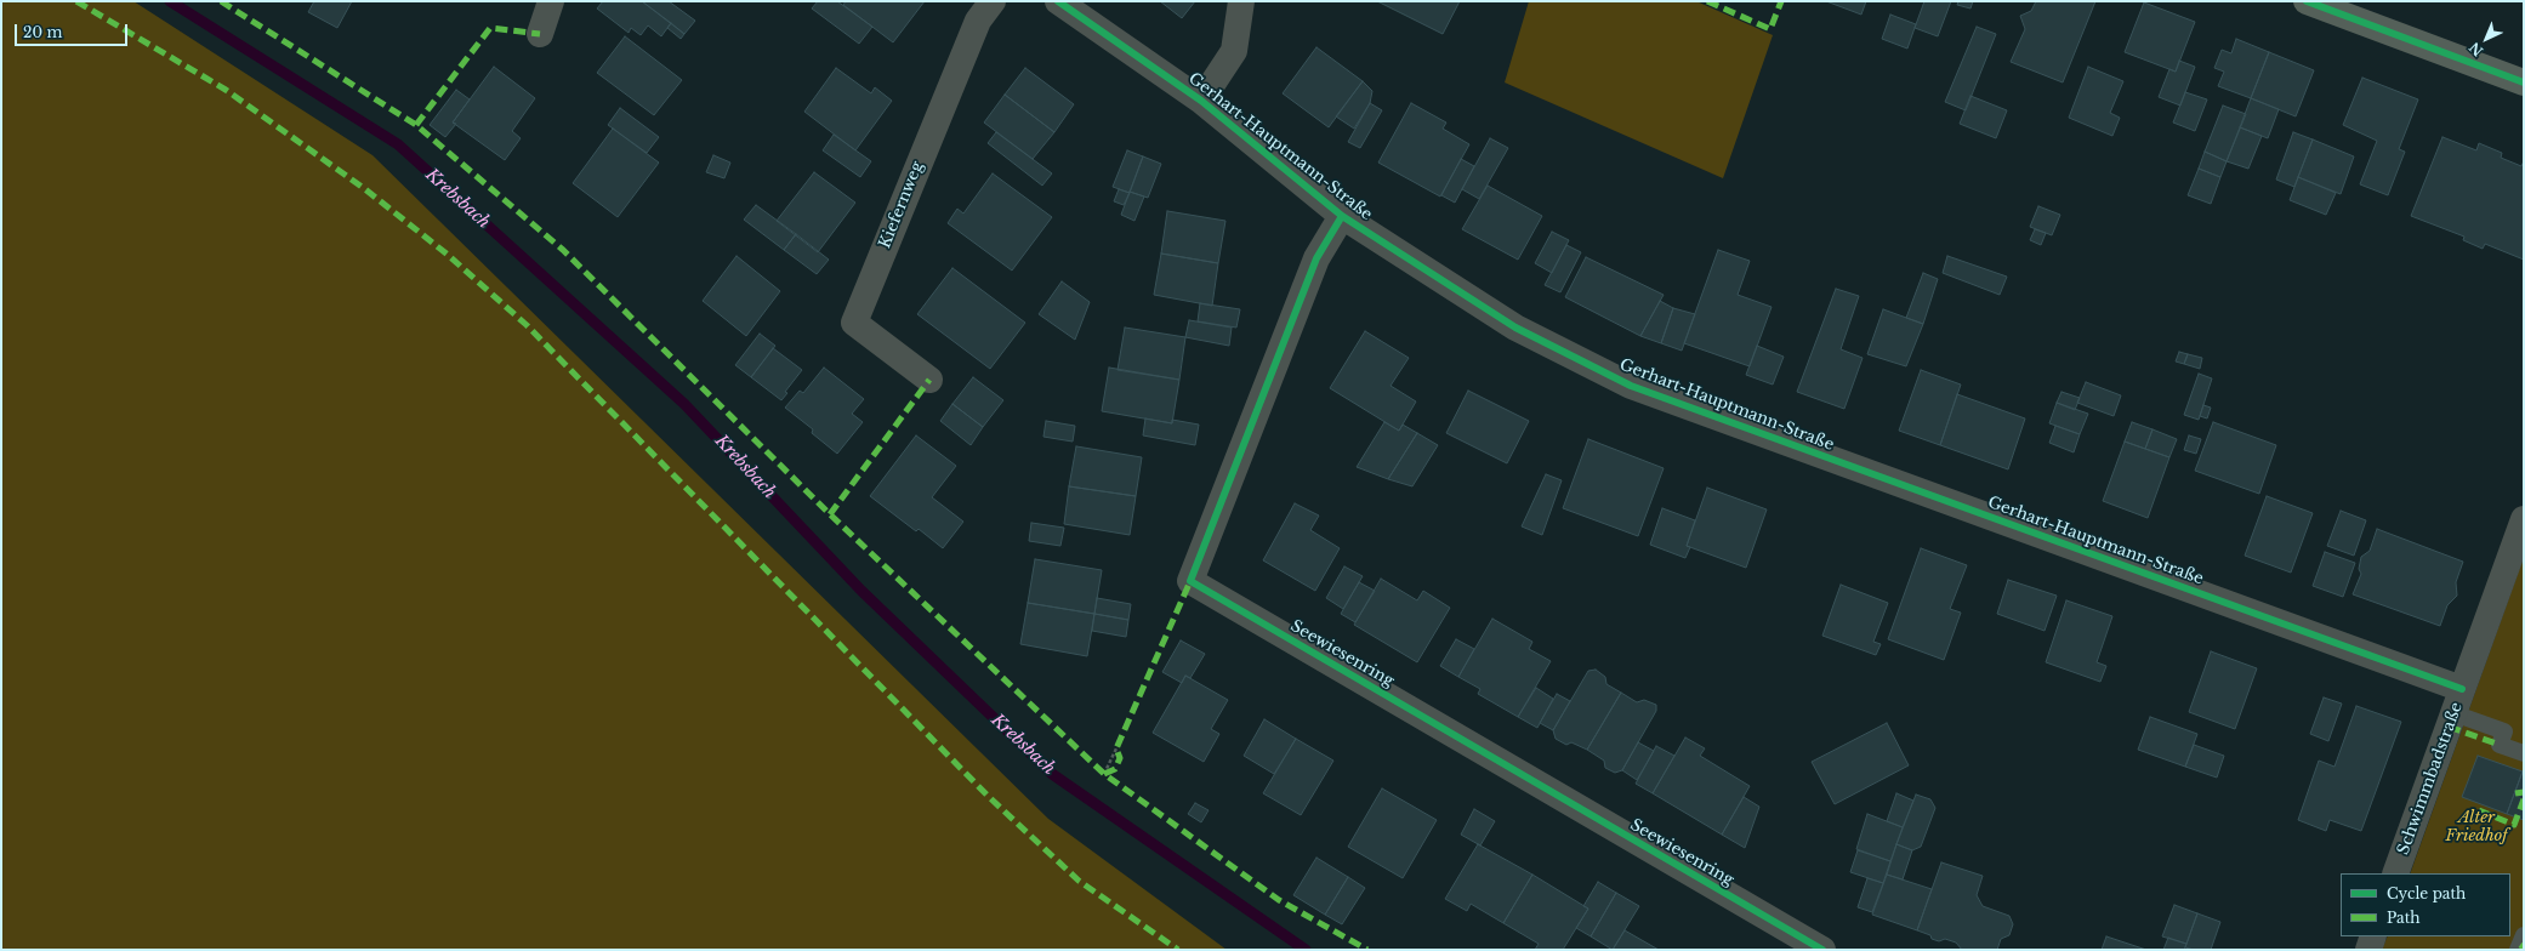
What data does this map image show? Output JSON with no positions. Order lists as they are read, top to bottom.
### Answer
{
  "streets": {
    "street": [
      "Gerhart-Hauptmann-Straße",
      "Kiefernweg",
      "Seewiesenring",
      "Schwimmbadstraße"
    ]
  },
  "crossings": [
    ["Gerhart-Hauptmann-Straße", "Seewiesenring"],
    ["Gerhart-Hauptmann-Straße", "Schwimmbadstraße"]
  ],
  "water": ["Krebsbach"],
  "parks": ["Alter Friedhof"],
  "legend": ["Cycle path", "Path"],
  "scale_bar": "20 m",
  "north": "bottom left"
}
